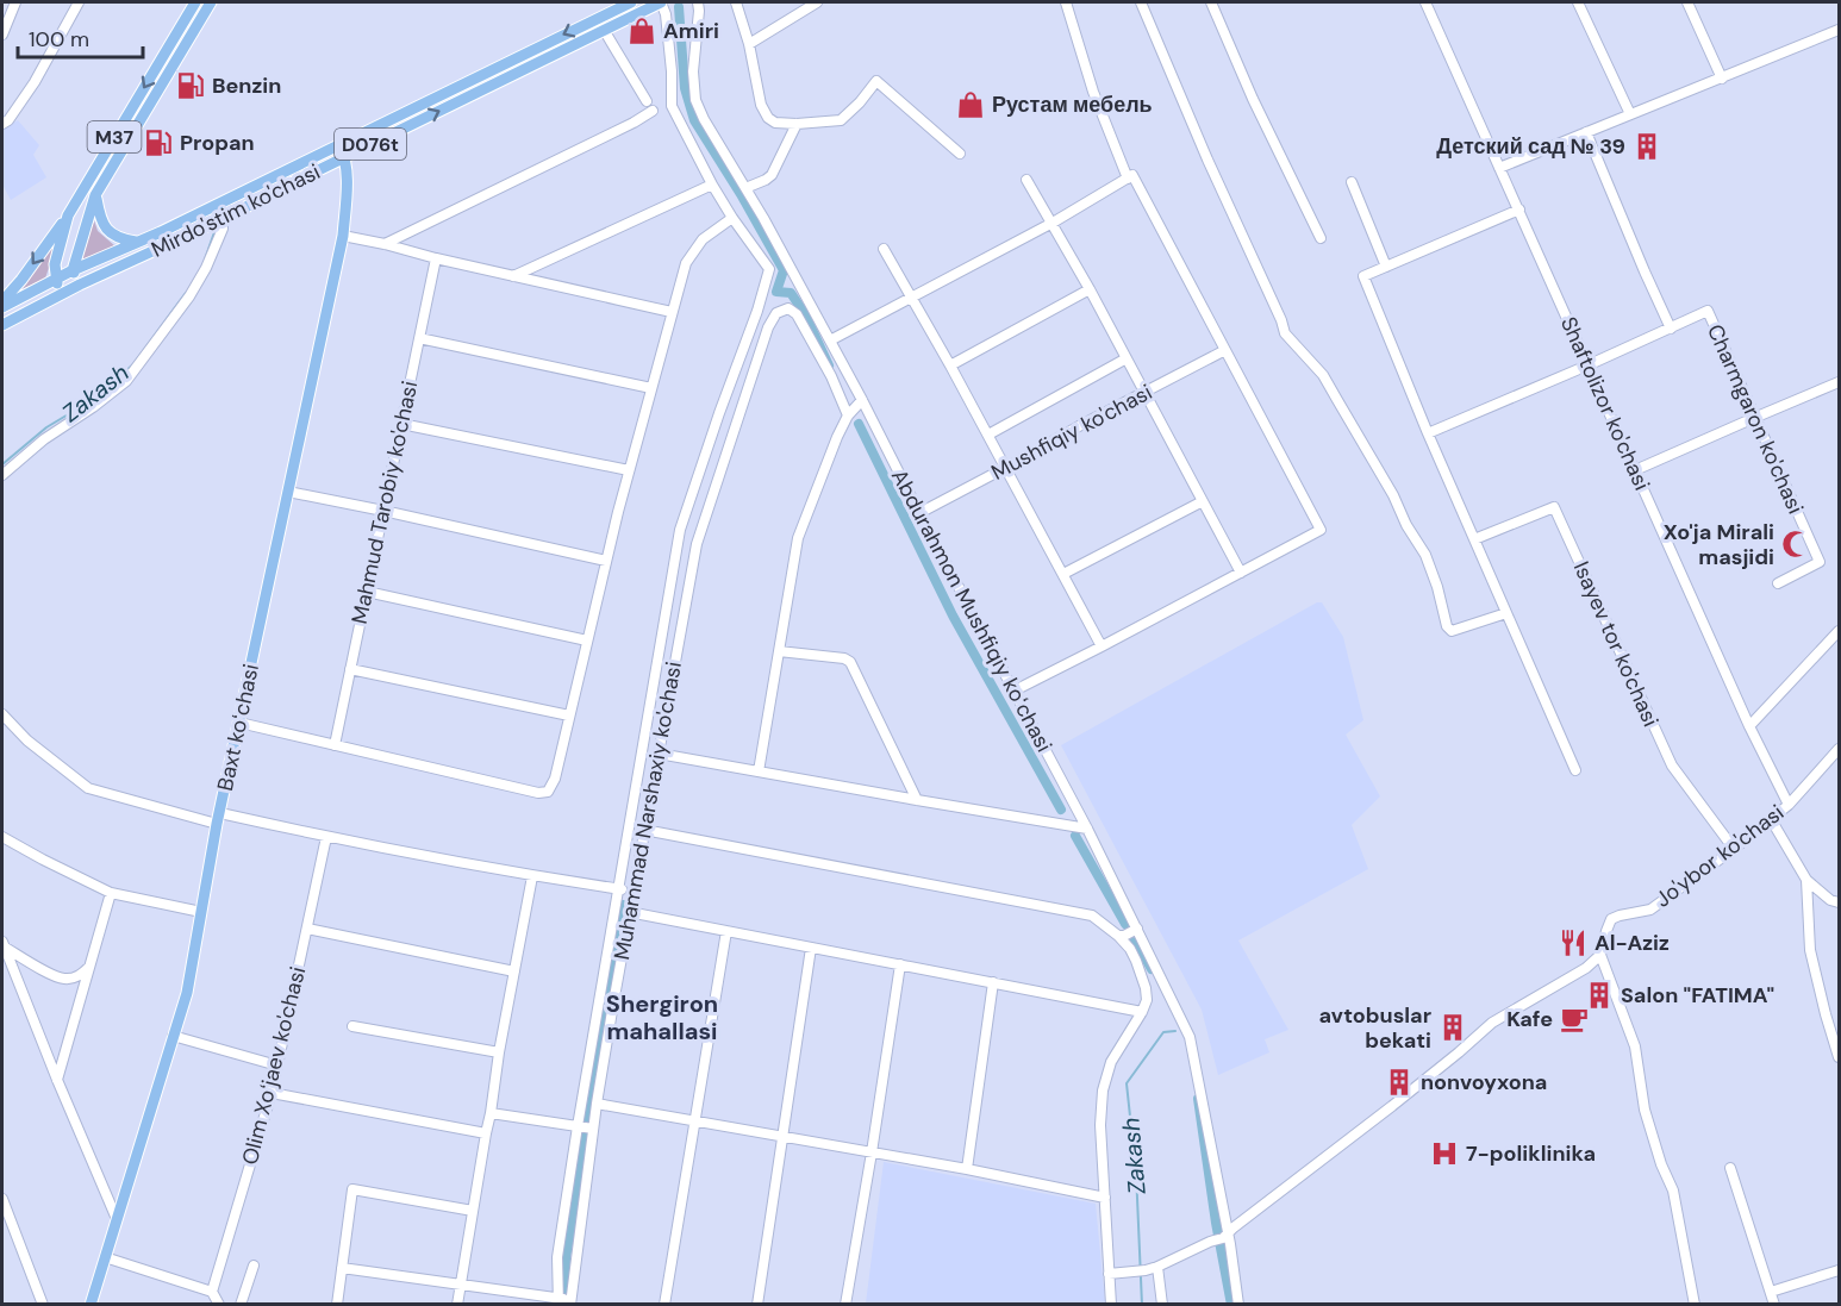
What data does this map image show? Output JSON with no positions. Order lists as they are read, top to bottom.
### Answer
{
  "streets": {
    "main road": [
      "M37",
      "D076t",
      "Mirdo'stim ko'chasi",
      "Baxt koʻchasi"
    ],
    "street": [
      "Shaftolizor ko'chasi",
      "Charmgaron ko'chasi",
      "Mushfiqiy ko'chasi",
      "Mahmud Tarobiy ko'chasi",
      "Abdurahmon Mushfiqiy koʻchasi",
      "Isayev tor ko'chasi",
      "Muhammad Narshaxiy ko'chasi",
      "Jo'ybor ko'chasi",
      "Olim Xoʻjaev ko'chasi"
    ]
  },
  "crossings": [
    ["M37", "Mirdo'stim ko'chasi"],
    ["Mirdo'stim ko'chasi", "Baxt koʻchasi"],
    ["Shaftolizor ko'chasi", "Jo'ybor ko'chasi"],
    ["Mushfiqiy ko'chasi", "Abdurahmon Mushfiqiy koʻchasi"],
    ["Isayev tor ko'chasi", "Jo'ybor ko'chasi"]
  ],
  "districts": ["Shergiron mahallasi"],
  "water": ["Zakash"],
  "places": {
    "shop": ["Amiri", "Рустам мебель"],
    "fuel station": ["Benzin", "Propan"],
    "building": [
      "Детский сад № 39",
      "Salon \"FATIMA\"",
      "avtobuslar bekati",
      "nonvoyxona"
    ],
    "mosque": ["Xo'ja Mirali masjidi"],
    "restaurant": ["Al-Aziz"],
    "cafe": ["Kafe"],
    "hospital": ["7-poliklinika"]
  },
  "scale_bar": "100 m"
}
